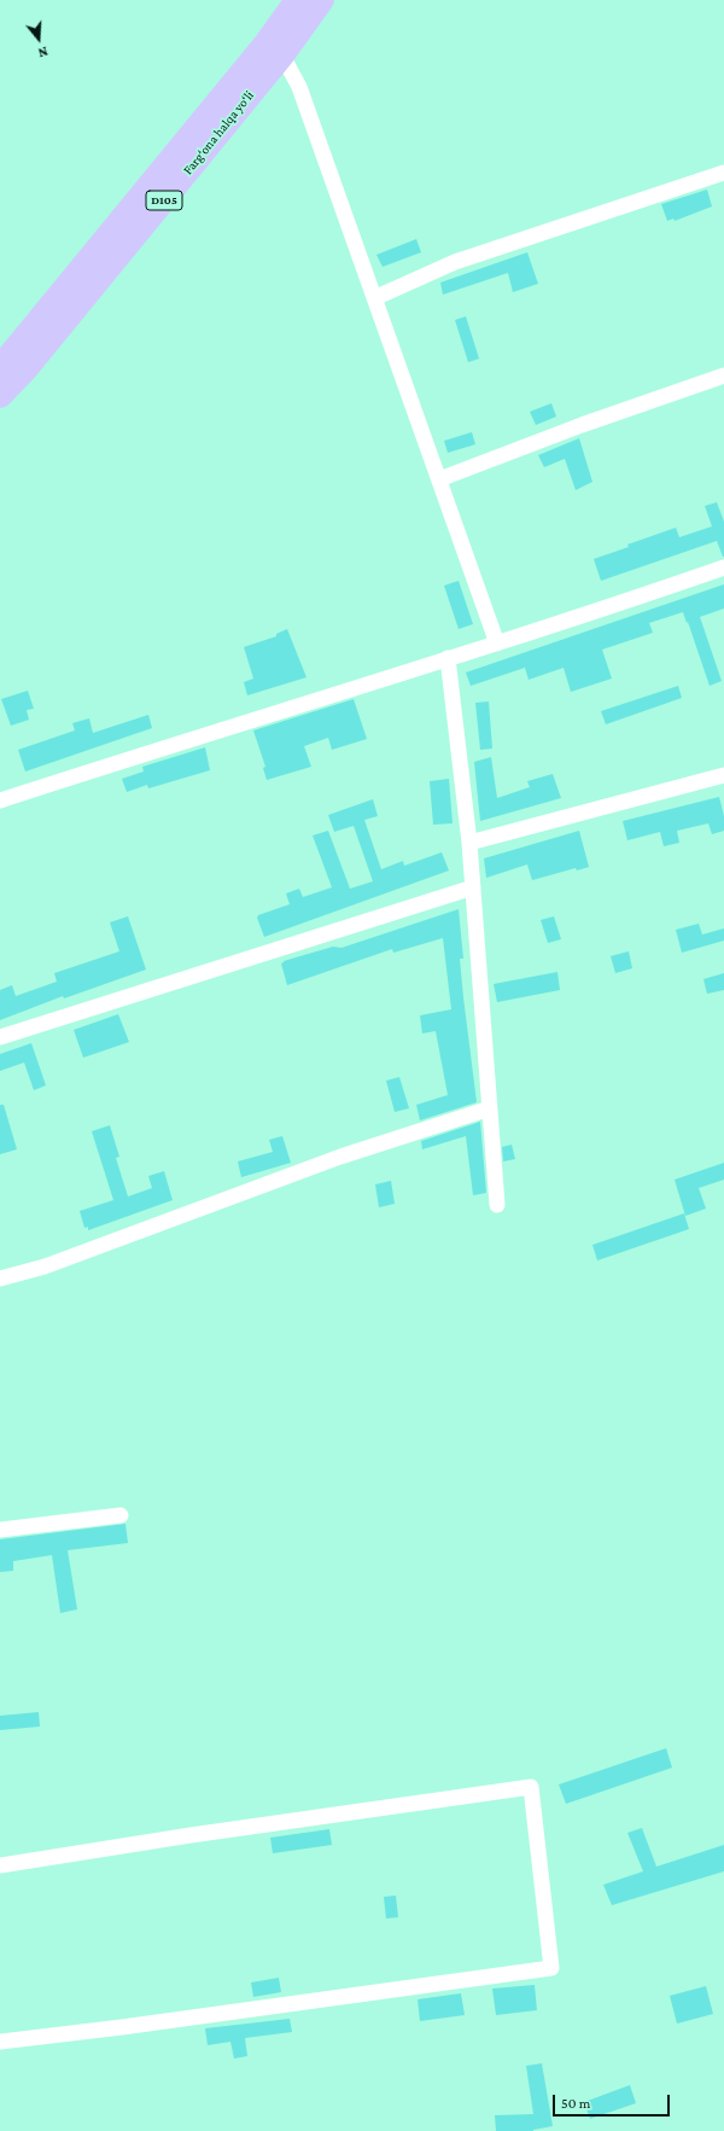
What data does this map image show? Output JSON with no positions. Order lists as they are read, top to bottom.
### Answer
{
  "streets": {
    "highway": ["Farg‘ona halqa yo‘li", "D105"]
  },
  "scale_bar": "50 m",
  "north": "bottom"
}
